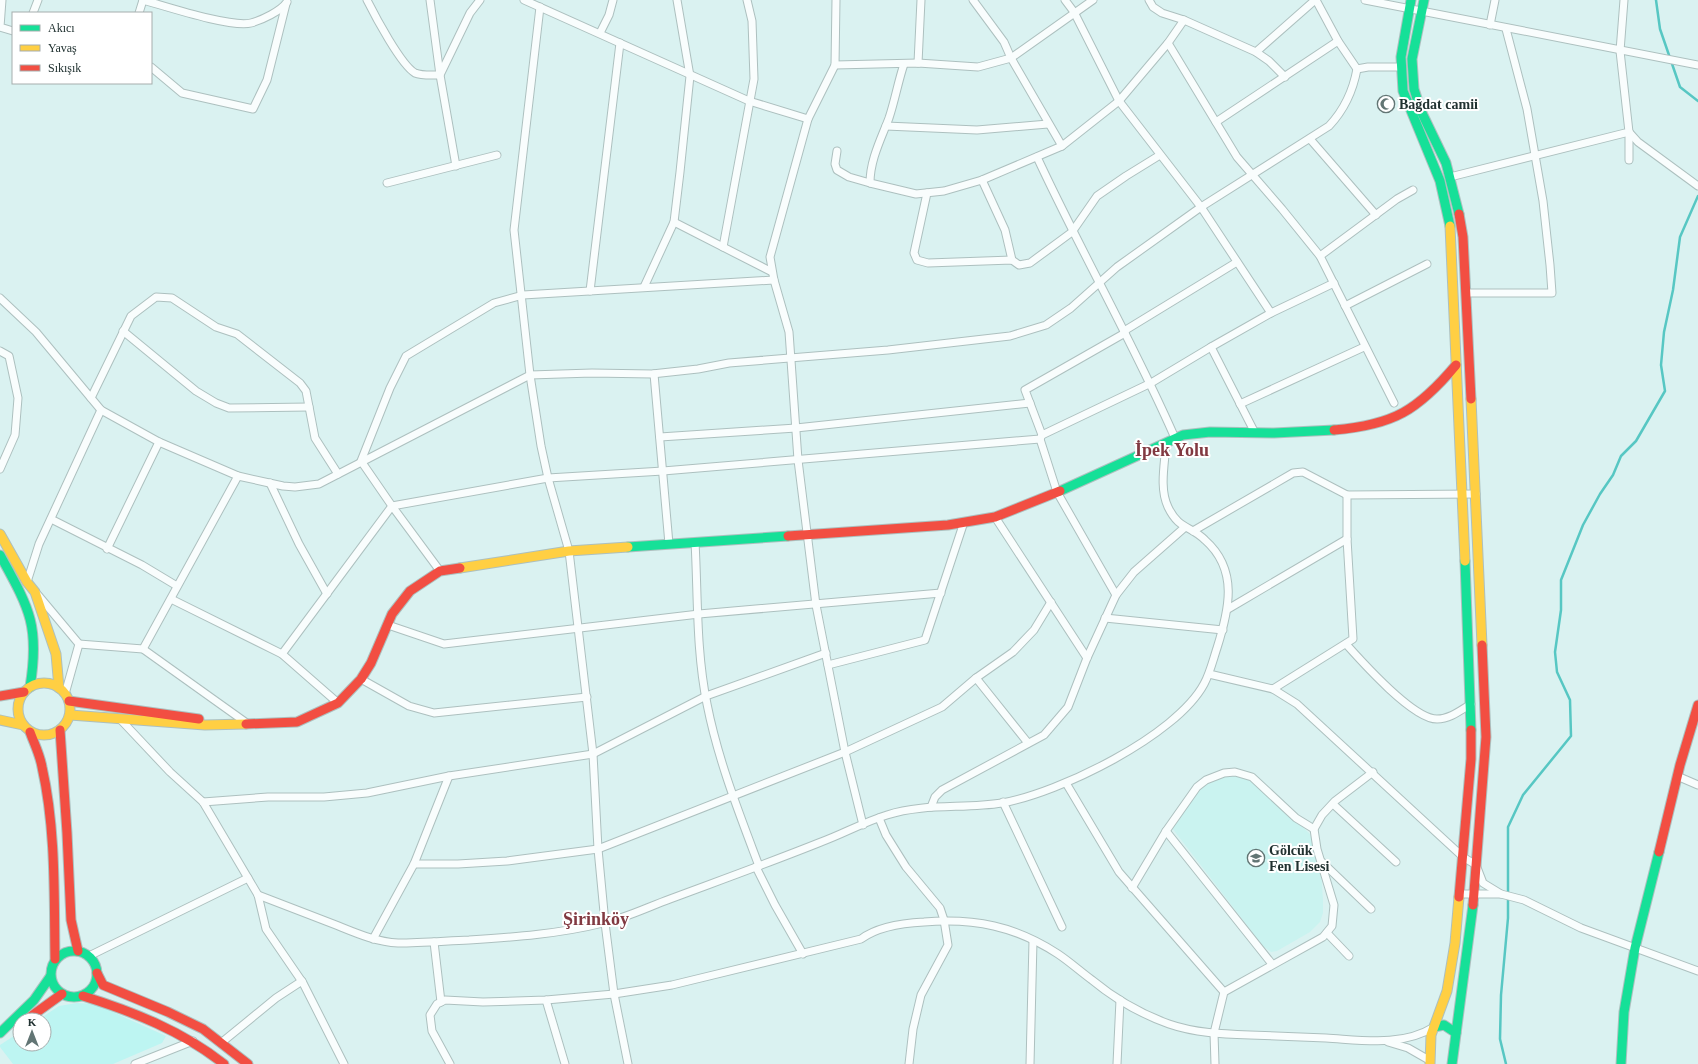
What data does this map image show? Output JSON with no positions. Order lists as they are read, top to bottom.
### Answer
{
  "districts": ["İpek Yolu", "Şirinköy"],
  "places": {
    "mosque": ["Bağdat camii"],
    "school or university": ["Gölcük Fen Lisesi"]
  },
  "legend": ["Akıcı", "Yavaş", "Sıkışık"],
  "north": "top"
}
